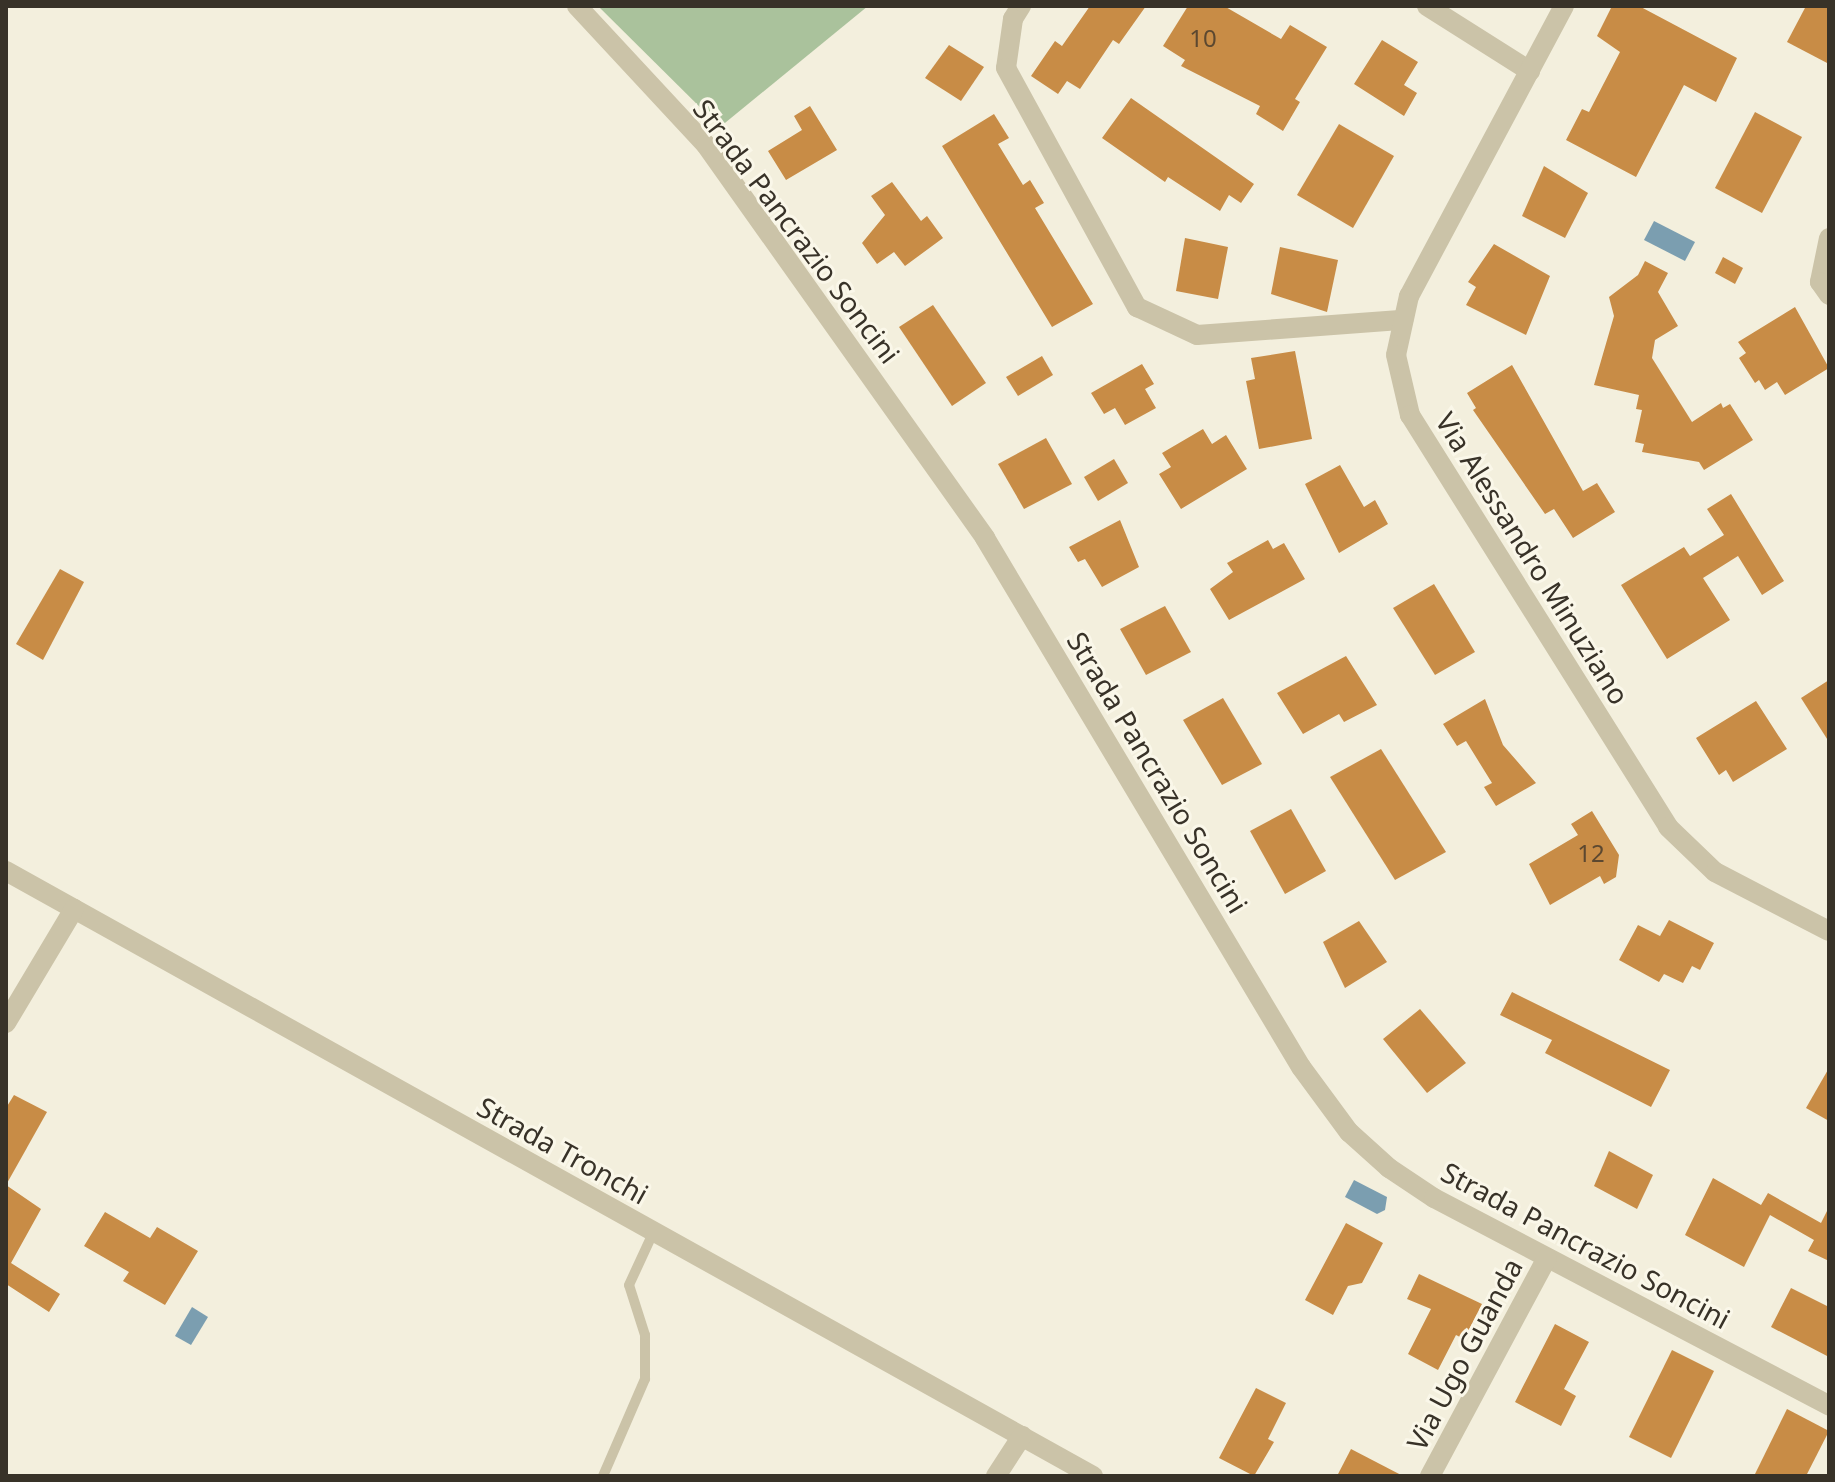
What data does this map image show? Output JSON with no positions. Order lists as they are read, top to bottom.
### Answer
{
  "streets": {
    "street": [
      "Strada Pancrazio Soncini",
      "Via Alessandro Minuziano",
      "Strada Tronchi",
      "Via Ugo Guanda"
    ]
  },
  "crossings": [
    ["Strada Pancrazio Soncini", "Via Ugo Guanda"]
  ],
  "house_numbers": ["10", "12"]
}
